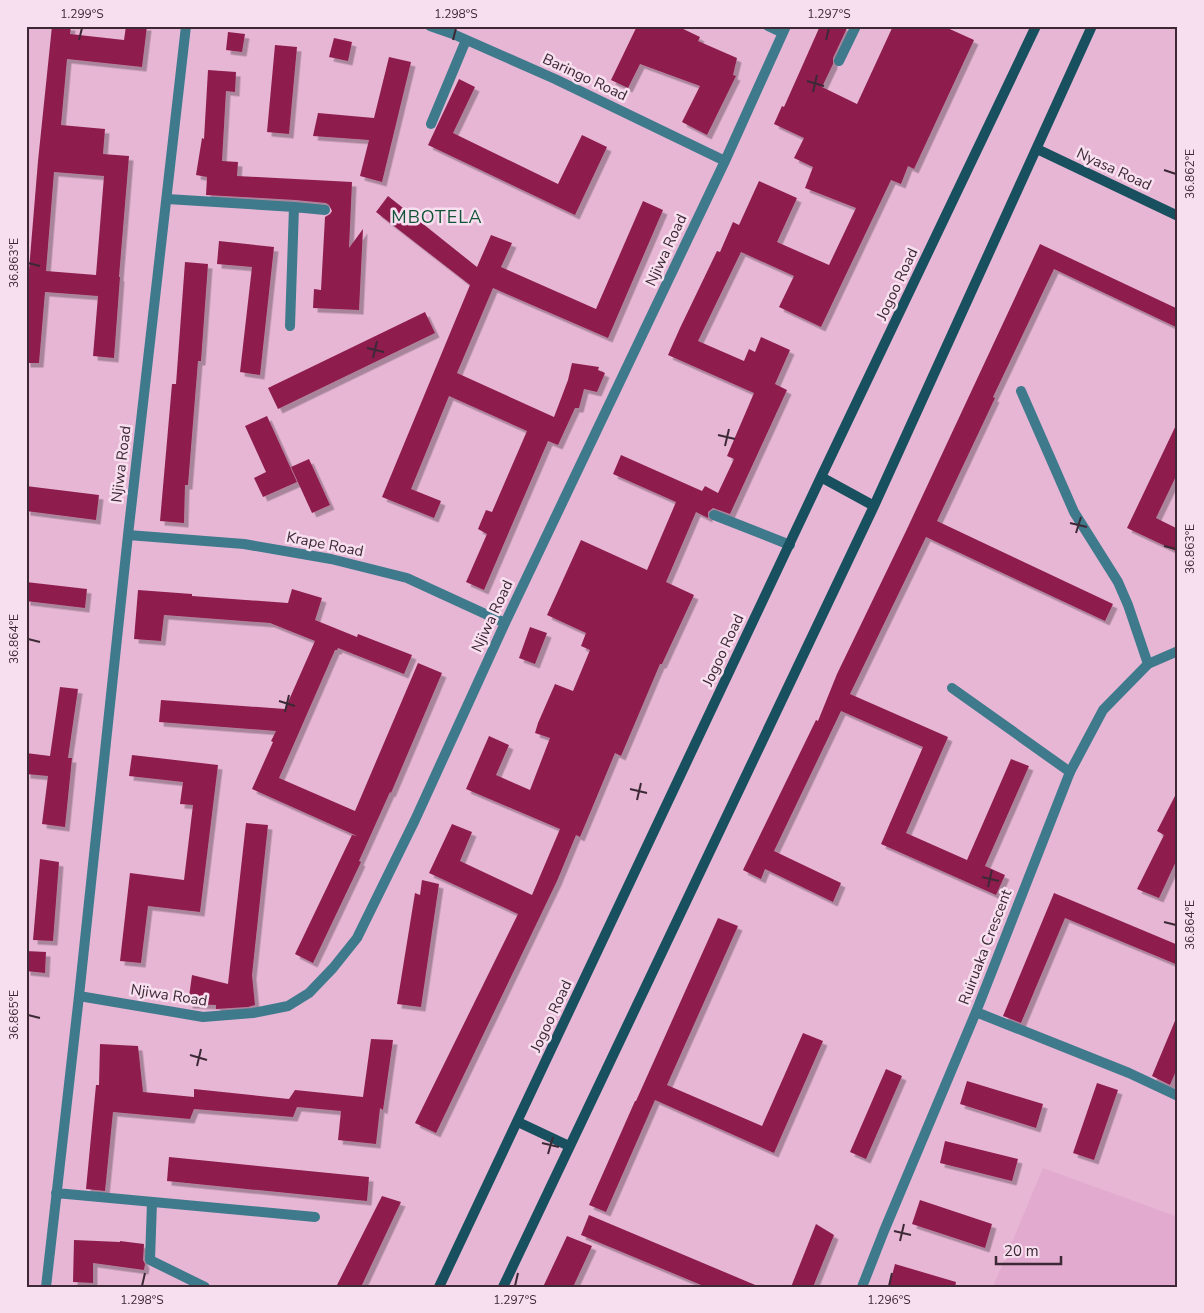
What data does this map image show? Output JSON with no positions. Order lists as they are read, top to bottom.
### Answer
{
  "streets": {
    "main road": ["Nyasa Road", "Jogoo Road"],
    "street": [
      "Baringo Road",
      "Njiwa Road",
      "Krape Road",
      "Ruiruaka Crescent"
    ]
  },
  "crossings": [
    ["Baringo Road", "Njiwa Road"],
    ["Njiwa Road", "Krape Road"]
  ],
  "districts": ["MBOTELA"],
  "scale_bar": "20 m",
  "coordinates": [
    "1.299°S",
    "1.298°S",
    "1.297°S",
    "36.862°E",
    "36.863°E",
    "36.864°E",
    "36.865°E",
    "1.296°S"
  ]
}
